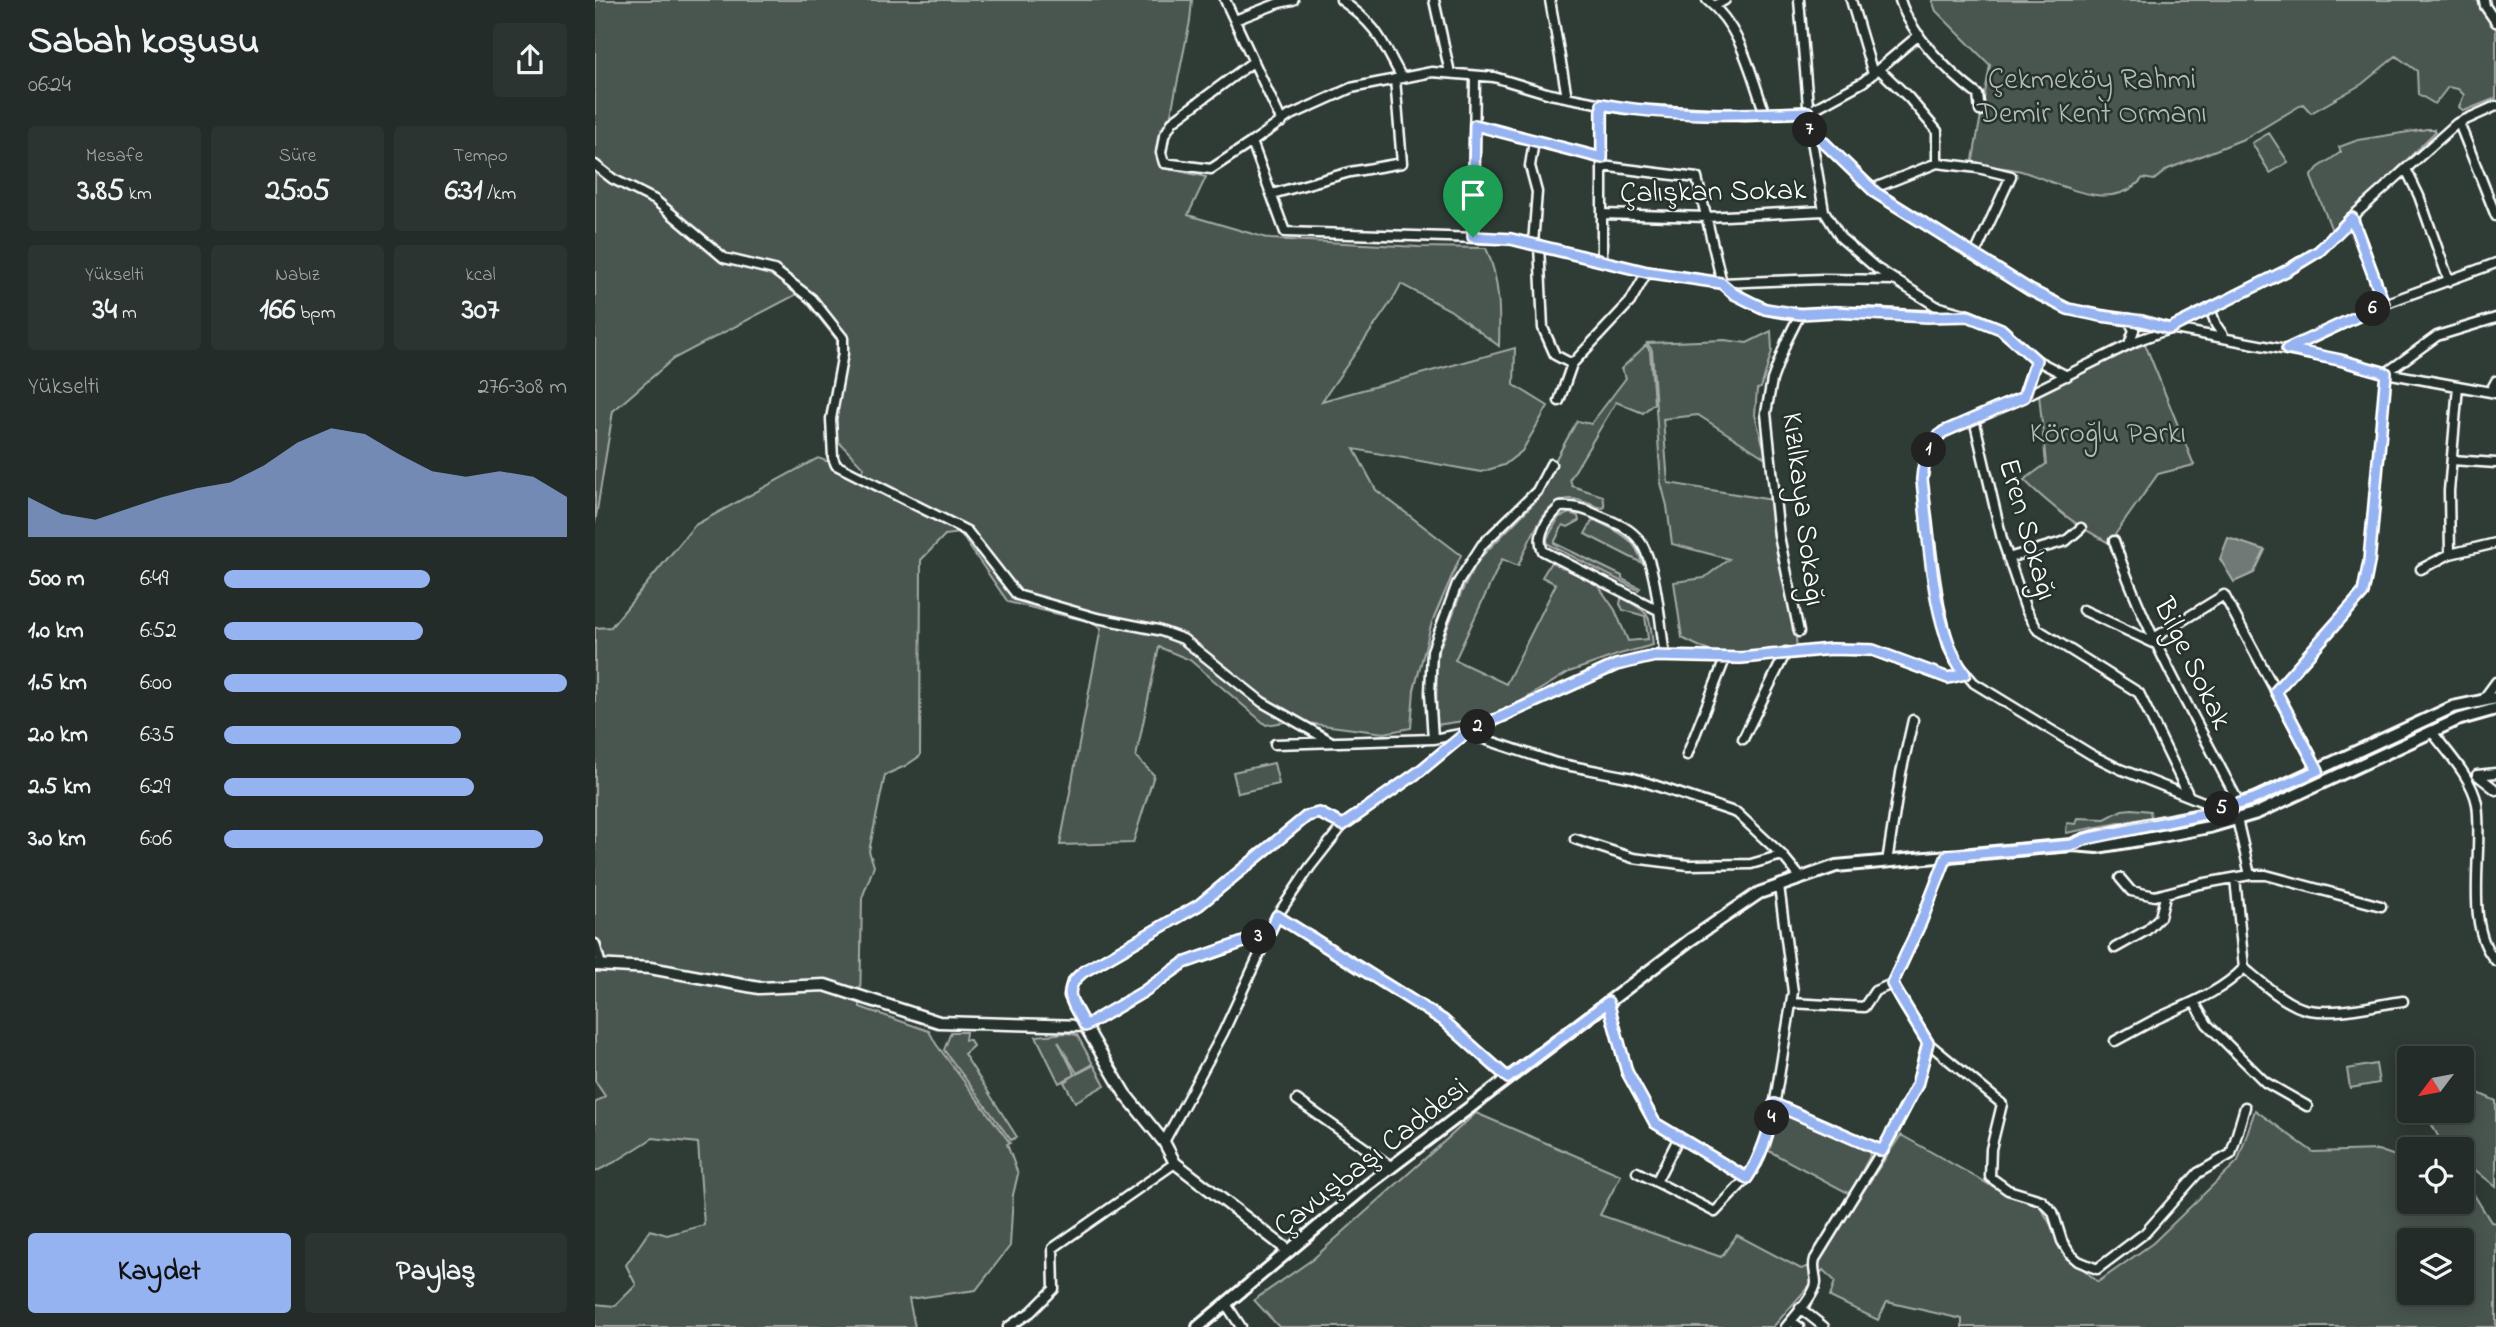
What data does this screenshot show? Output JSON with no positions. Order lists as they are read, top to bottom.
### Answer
{
  "streets": {
    "main road": ["Çavuşbaşı Caddesi"],
    "street": [
      "Çalışkan Sokak",
      "Kızılkaya Sokağı",
      "Eren Sokağı",
      "Bilge Sokak"
    ]
  },
  "crossings": [
    ["Bilge Sokak", "Çavuşbaşı Caddesi"]
  ],
  "parks": ["Çekmeköy Rahmi Demir Kent Ormanı", "Köroğlu Parkı"],
  "north": "bottom left",
  "page": {
    "heading": ["Sabah koşusu", "06:24"],
    "pins": [
      "7",
      "6",
      "1",
      "2",
      "5",
      "3",
      "4"
    ],
    "stats": [
      ["Mesafe", "3.85 km"],
      ["Süre", "25:05"],
      ["Tempo", "6:31 /km"],
      ["Yükselti", "34 m"],
      ["Nabız", "166 bpm"],
      ["kcal", "307"]
    ],
    "chart": ["Yükselti", "276–308 m"],
    "list": [
      {
        "name": "500 m",
        "note": "6:49"
      },
      {
        "name": "1.0 km",
        "note": "6:52"
      },
      {
        "name": "1.5 km",
        "note": "6:00"
      },
      {
        "name": "2.0 km",
        "note": "6:35"
      },
      {
        "name": "2.5 km",
        "note": "6:29"
      },
      {
        "name": "3.0 km",
        "note": "6:06"
      }
    ],
    "buttons": ["Kaydet", "Paylaş"]
  }
}
